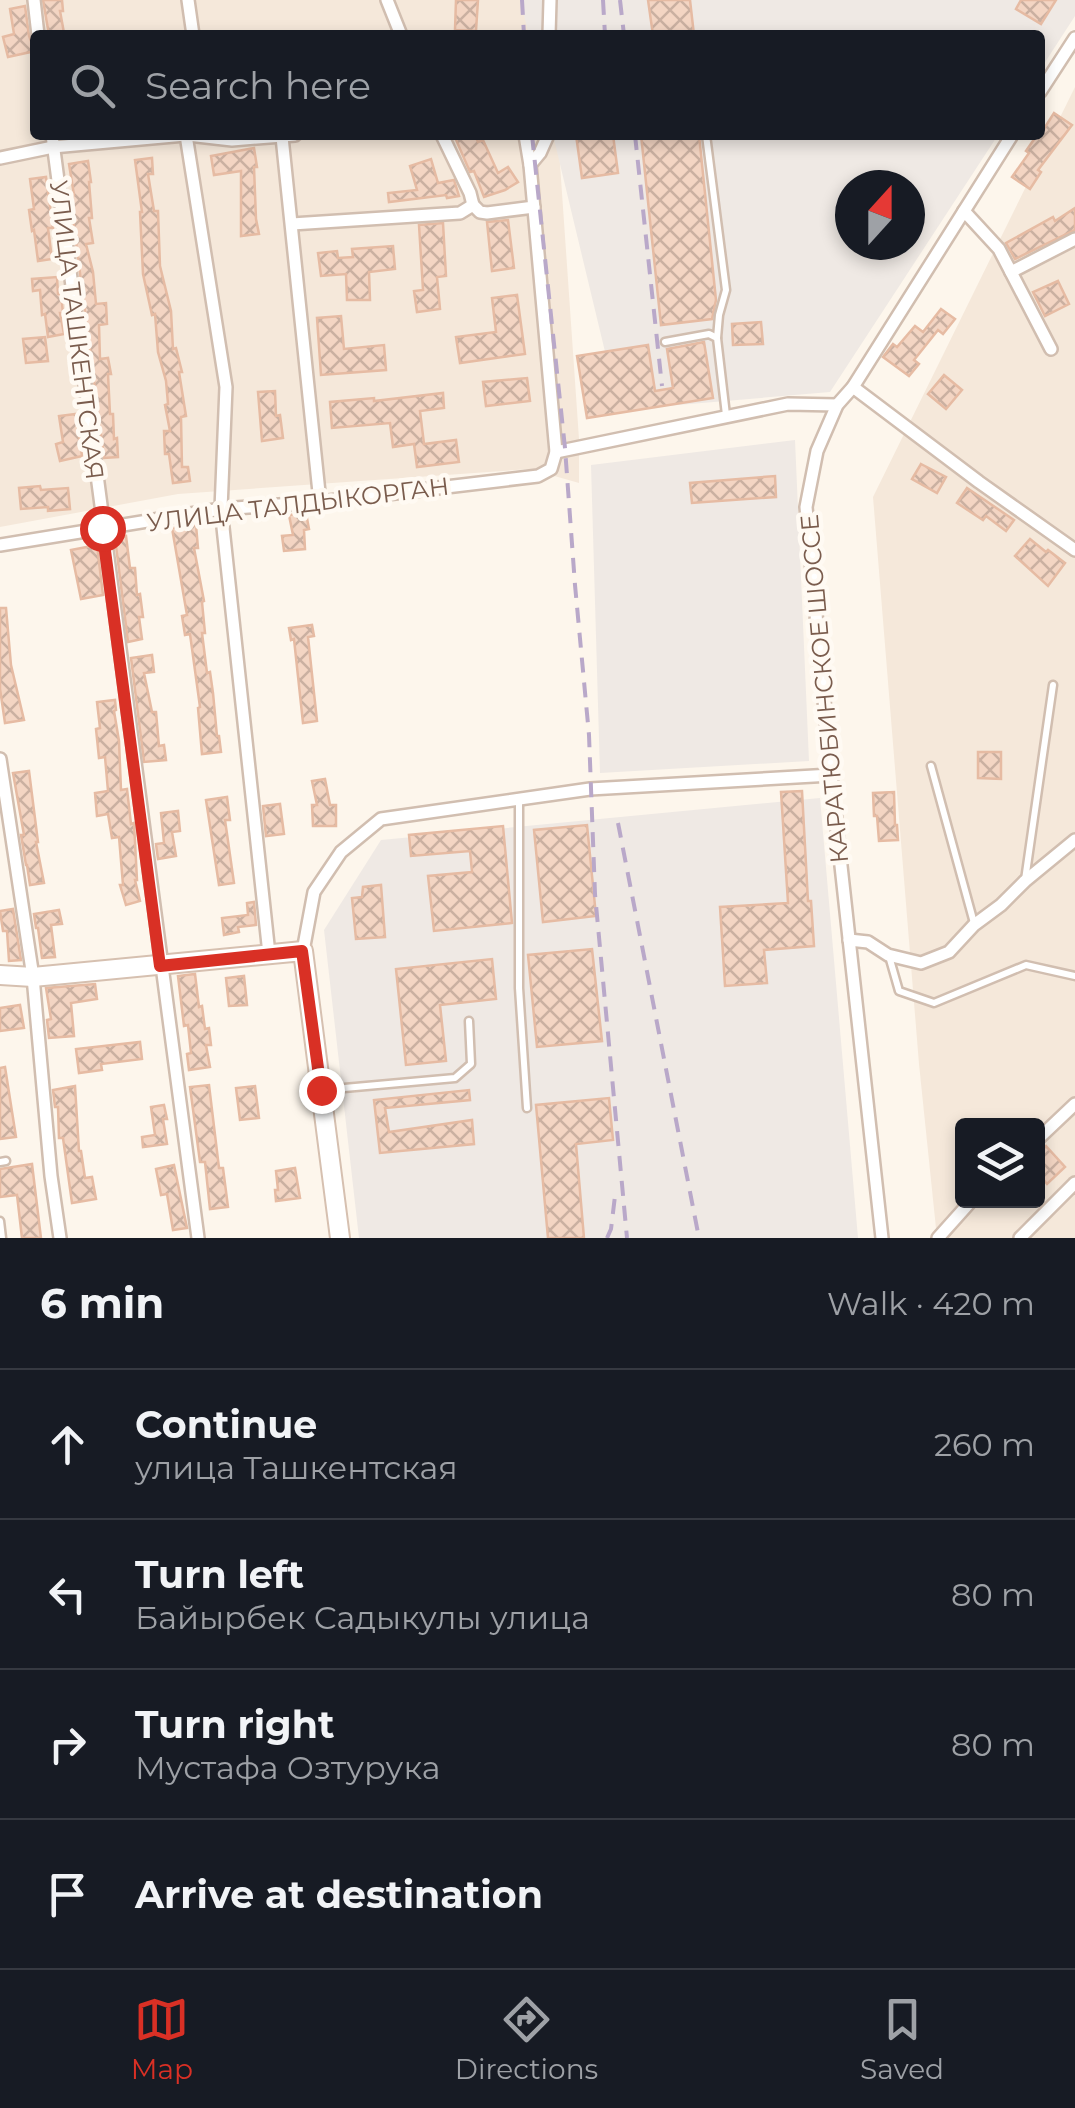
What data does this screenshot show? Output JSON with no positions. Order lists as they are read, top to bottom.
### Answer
{
  "streets": {
    "street": ["УЛИЦА ТАШКЕНТСКАЯ", "УЛИЦА ТАЛДЫКОРГАН", "КАРАТЮБИНСКОЕ ШОССЕ"]
  },
  "crossings": [
    ["УЛИЦА ТАШКЕНТСКАЯ", "УЛИЦА ТАЛДЫКОРГАН"]
  ],
  "north": "top",
  "page": {
    "search": "Search here",
    "heading": ["6 min", "Walk · 420 m"],
    "list": [
      ["Continue", "улица Ташкентская", "260 m"],
      ["Turn left", "Байырбек Садыкулы улица", "80 m"],
      ["Turn right", "Мустафа Озтурука", "80 m"],
      "Arrive at destination"
    ],
    "nav": ["Map", "Directions", "Saved"]
  }
}
